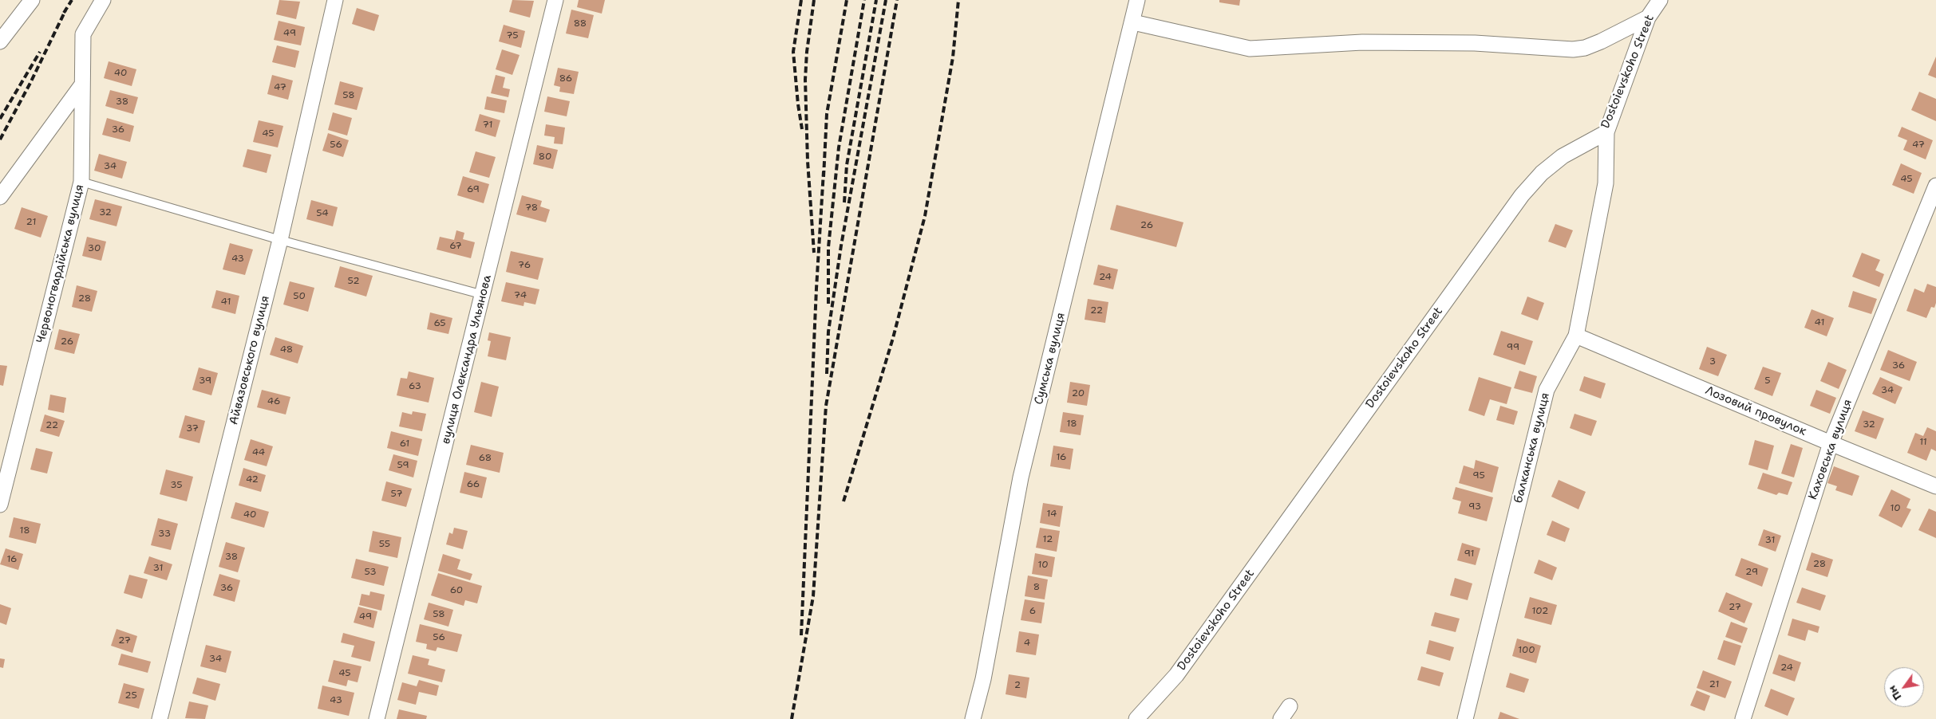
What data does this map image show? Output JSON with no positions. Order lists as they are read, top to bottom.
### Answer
{
  "streets": {
    "street": [
      "Dostoievskoho Street",
      "Червоногвардійська вулиця",
      "Сумська вулиця",
      "вулиця Олександра Ульянова",
      "Айвазовського вулиця",
      "Лозовий провулок",
      "балканська вулиця",
      "Каховська вулиця"
    ]
  },
  "crossings": [
    ["Dostoievskoho Street", "балканська вулиця"],
    ["Лозовий провулок", "балканська вулиця"],
    ["Лозовий провулок", "Каховська вулиця"]
  ],
  "house_numbers": [
    "88",
    "49",
    "75",
    "40",
    "86",
    "47",
    "58",
    "38",
    "71",
    "36",
    "45",
    "56",
    "47",
    "80",
    "34",
    "45",
    "69",
    "78",
    "32",
    "54",
    "21",
    "26",
    "67",
    "30",
    "43",
    "76",
    "24",
    "52",
    "74",
    "50",
    "28",
    "41",
    "22",
    "41",
    "65",
    "26",
    "99",
    "48",
    "3",
    "36",
    "39",
    "5",
    "63",
    "34",
    "20",
    "46",
    "18",
    "32",
    "22",
    "37",
    "11",
    "61",
    "44",
    "16",
    "68",
    "59",
    "95",
    "42",
    "66",
    "35",
    "57",
    "93",
    "10",
    "14",
    "40",
    "18",
    "33",
    "12",
    "31",
    "55",
    "91",
    "38",
    "16",
    "28",
    "10",
    "31",
    "53",
    "29",
    "8",
    "36",
    "60",
    "27",
    "6",
    "102",
    "58",
    "49",
    "56",
    "27",
    "4",
    "100",
    "34",
    "24",
    "45",
    "21",
    "2",
    "25",
    "43"
  ],
  "north": "bottom left"
}
